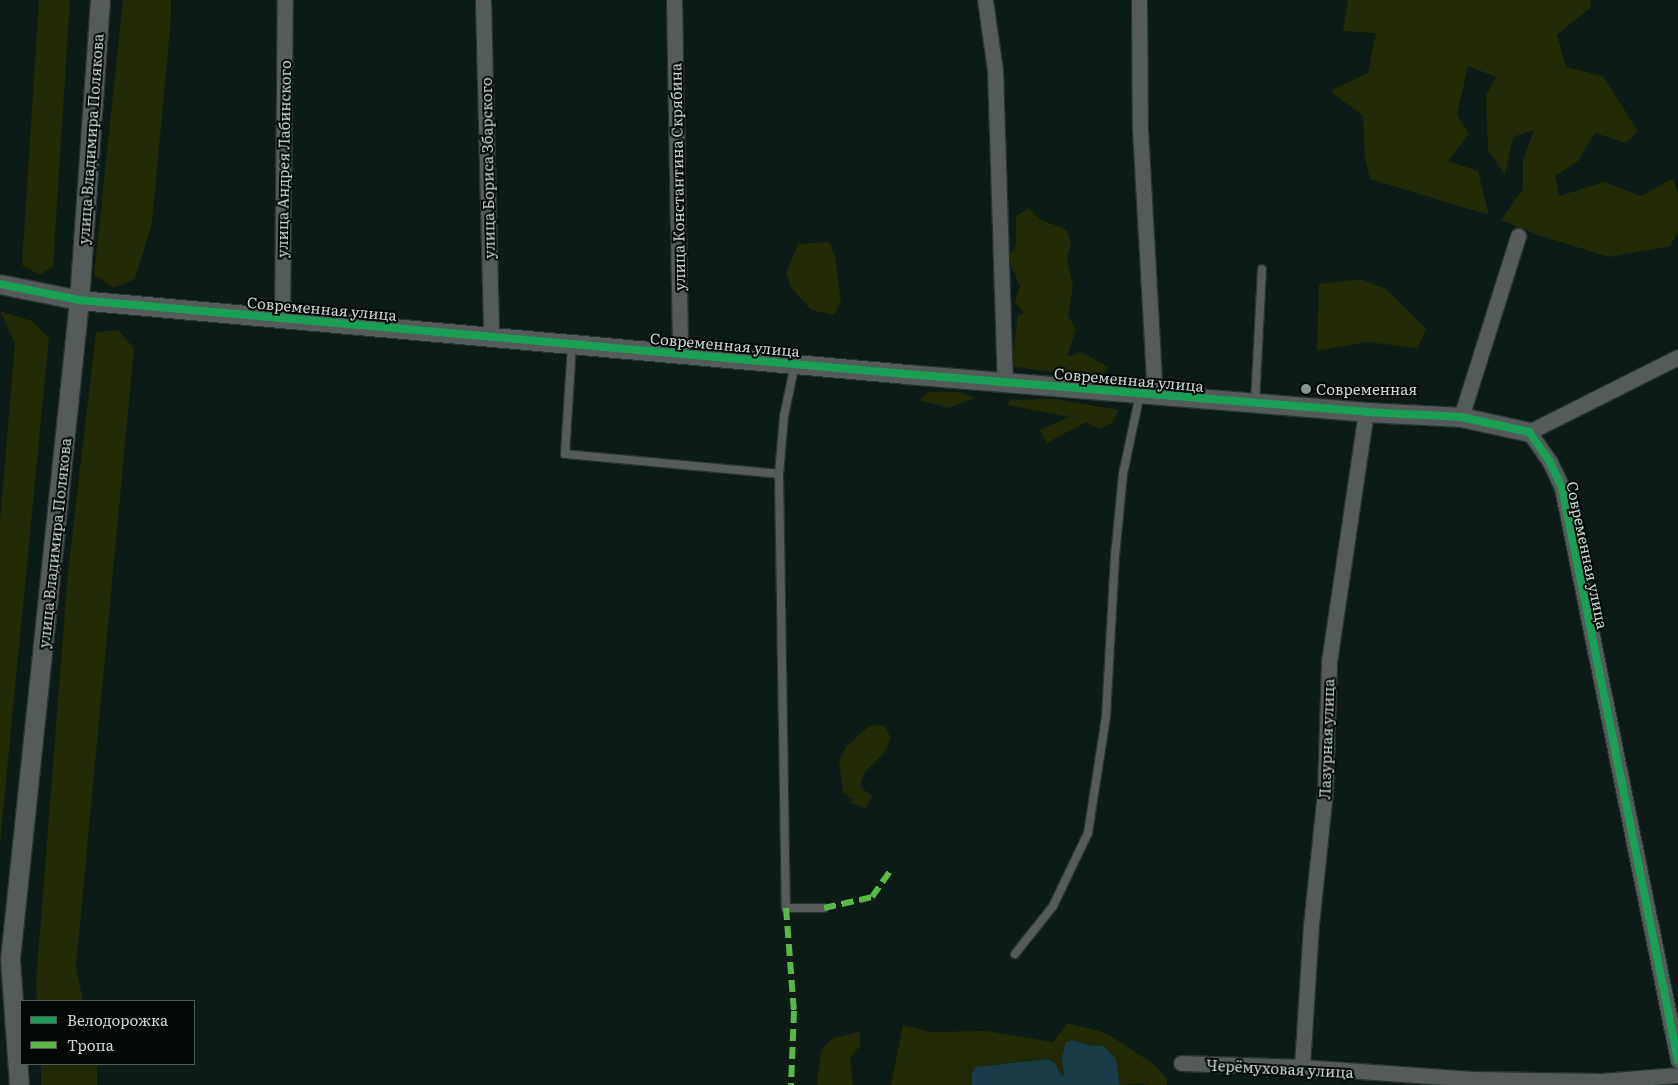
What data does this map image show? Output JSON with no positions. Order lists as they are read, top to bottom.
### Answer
{
  "streets": {
    "street": [
      "улица Владимира Полякова",
      "улица Андрея Лабинского",
      "улица Бориса Збарского",
      "улица Константина Скрябина",
      "Современная улица",
      "Лазурная улица",
      "Черёмуховая улица"
    ]
  },
  "crossings": [
    ["улица Владимира Полякова", "Современная улица"],
    ["улица Андрея Лабинского", "Современная улица"],
    ["улица Бориса Збарского", "Современная улица"],
    ["улица Константина Скрябина", "Современная улица"],
    ["Современная улица", "Лазурная улица"],
    ["Лазурная улица", "Черёмуховая улица"]
  ],
  "places": ["Современная"],
  "legend": ["Велодорожка", "Тропа"]
}
